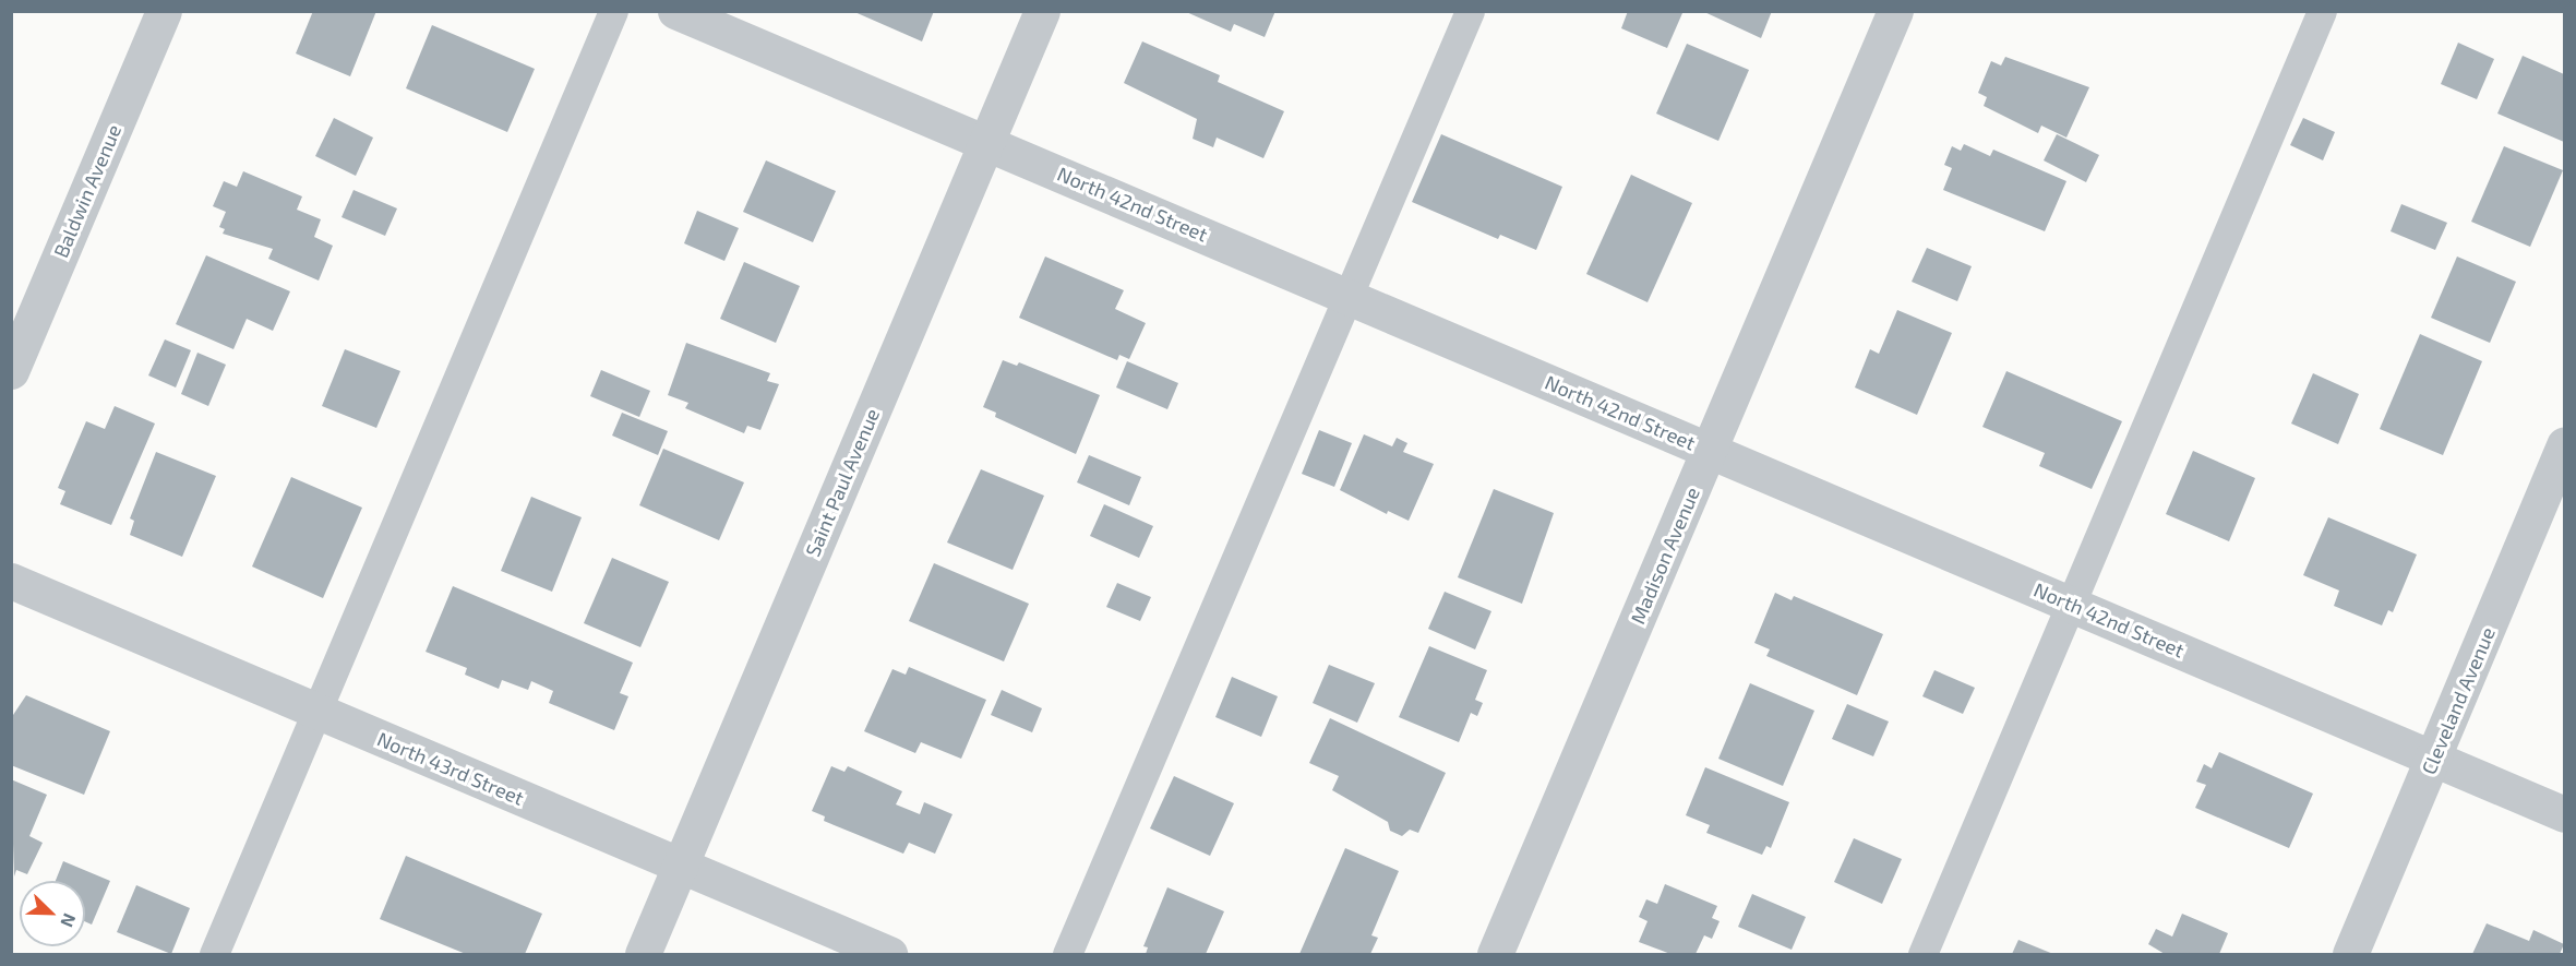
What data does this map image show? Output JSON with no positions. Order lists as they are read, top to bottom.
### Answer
{
  "streets": {
    "street": [
      "Baldwin Avenue",
      "North 42nd Street",
      "Saint Paul Avenue",
      "Madison Avenue",
      "Cleveland Avenue",
      "North 43rd Street"
    ]
  },
  "crossings": [
    ["North 42nd Street", "Saint Paul Avenue"],
    ["North 42nd Street", "Madison Avenue"],
    ["North 42nd Street", "Cleveland Avenue"],
    ["Saint Paul Avenue", "North 43rd Street"]
  ],
  "north": "bottom right"
}
